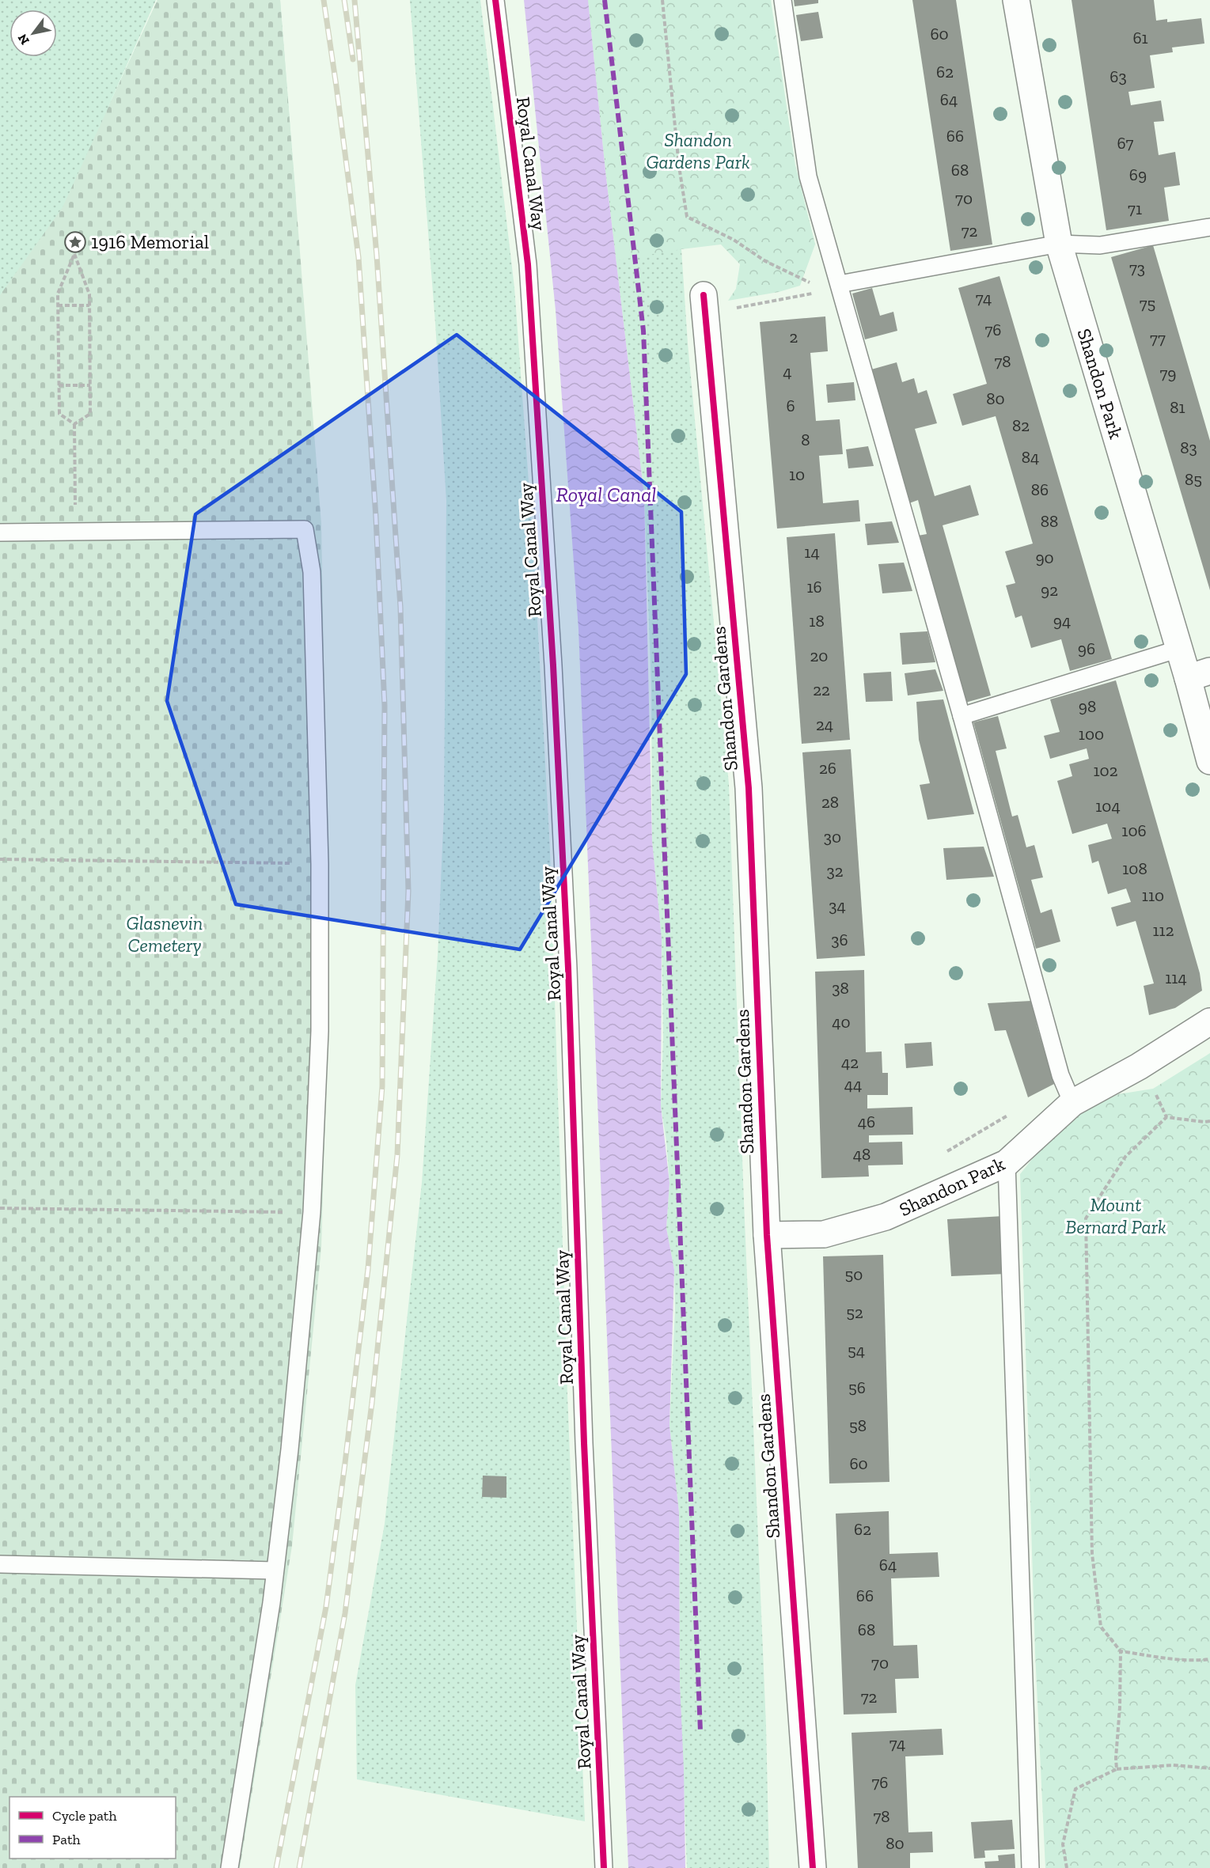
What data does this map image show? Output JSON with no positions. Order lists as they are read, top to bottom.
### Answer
{
  "streets": {
    "street": ["Shandon Park", "Shandon Gardens"],
    "lane": ["Royal Canal Way"]
  },
  "crossings": [
    ["Shandon Park", "Shandon Gardens"]
  ],
  "water": ["Royal Canal"],
  "parks": ["Shandon Gardens Park", "Glasnevin Cemetery", "Mount Bernard Park"],
  "places": {
    "place": ["1916 Memorial"]
  },
  "house_numbers": [
    "60",
    "61",
    "62",
    "63",
    "64",
    "66",
    "67",
    "68",
    "69",
    "70",
    "71",
    "72",
    "73",
    "74",
    "75",
    "76",
    "2",
    "77",
    "78",
    "4",
    "79",
    "80",
    "6",
    "81",
    "82",
    "8",
    "83",
    "84",
    "10",
    "85",
    "86",
    "88",
    "14",
    "90",
    "16",
    "92",
    "18",
    "94",
    "96",
    "20",
    "22",
    "98",
    "24",
    "100",
    "26",
    "102",
    "28",
    "104",
    "106",
    "30",
    "108",
    "32",
    "110",
    "34",
    "112",
    "36",
    "114",
    "38",
    "40",
    "42",
    "44",
    "46",
    "48",
    "50",
    "52",
    "54",
    "56",
    "58",
    "60",
    "62",
    "64",
    "66",
    "68",
    "70",
    "72",
    "74",
    "76",
    "78",
    "80"
  ],
  "legend": ["Cycle path", "Path"],
  "north": "bottom left"
}
